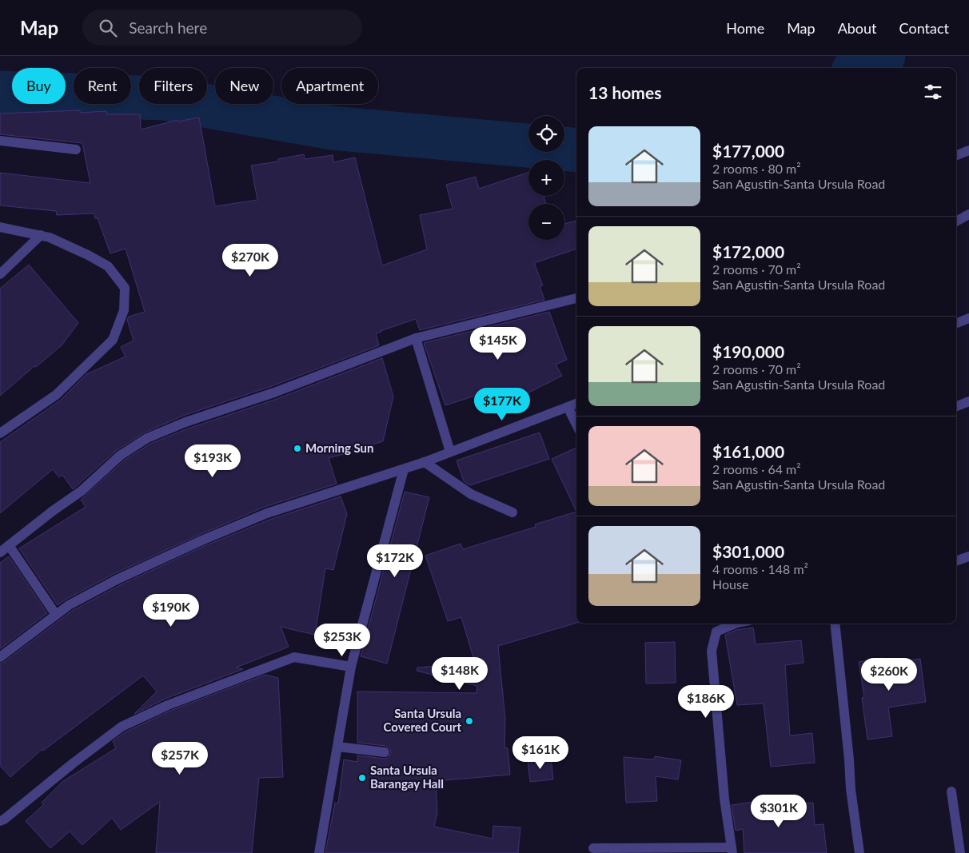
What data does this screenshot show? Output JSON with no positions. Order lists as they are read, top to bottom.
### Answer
{
  "places": ["Morning Sun", "Santa Ursula Covered Court", "Santa Ursula Barangay Hall"],
  "page": {
    "header": "Map",
    "search": "Search here",
    "nav": [
      "Home",
      "Map",
      "About",
      "Contact"
    ],
    "chip": [
      "Buy",
      "Rent",
      "Filters",
      "New",
      "Apartment"
    ],
    "heading": "13 homes",
    "map_buttons": ["+", "−"],
    "list": [
      {
        "name": "$177,000",
        "note": "2 rooms · 80 m² · San Agustin-Santa Ursula Road"
      },
      {
        "name": "$172,000",
        "note": "2 rooms · 70 m² · San Agustin-Santa Ursula Road"
      },
      {
        "name": "$190,000",
        "note": "2 rooms · 70 m² · San Agustin-Santa Ursula Road"
      },
      {
        "name": "$161,000",
        "note": "2 rooms · 64 m² · San Agustin-Santa Ursula Road"
      },
      {
        "name": "$301,000",
        "note": "4 rooms · 148 m² · House"
      }
    ],
    "price": [
      "$270K",
      "$145K",
      "$177K",
      "$193K",
      "$172K",
      "$190K",
      "$253K",
      "$148K",
      "$260K",
      "$186K",
      "$161K",
      "$257K",
      "$301K"
    ]
  }
}
